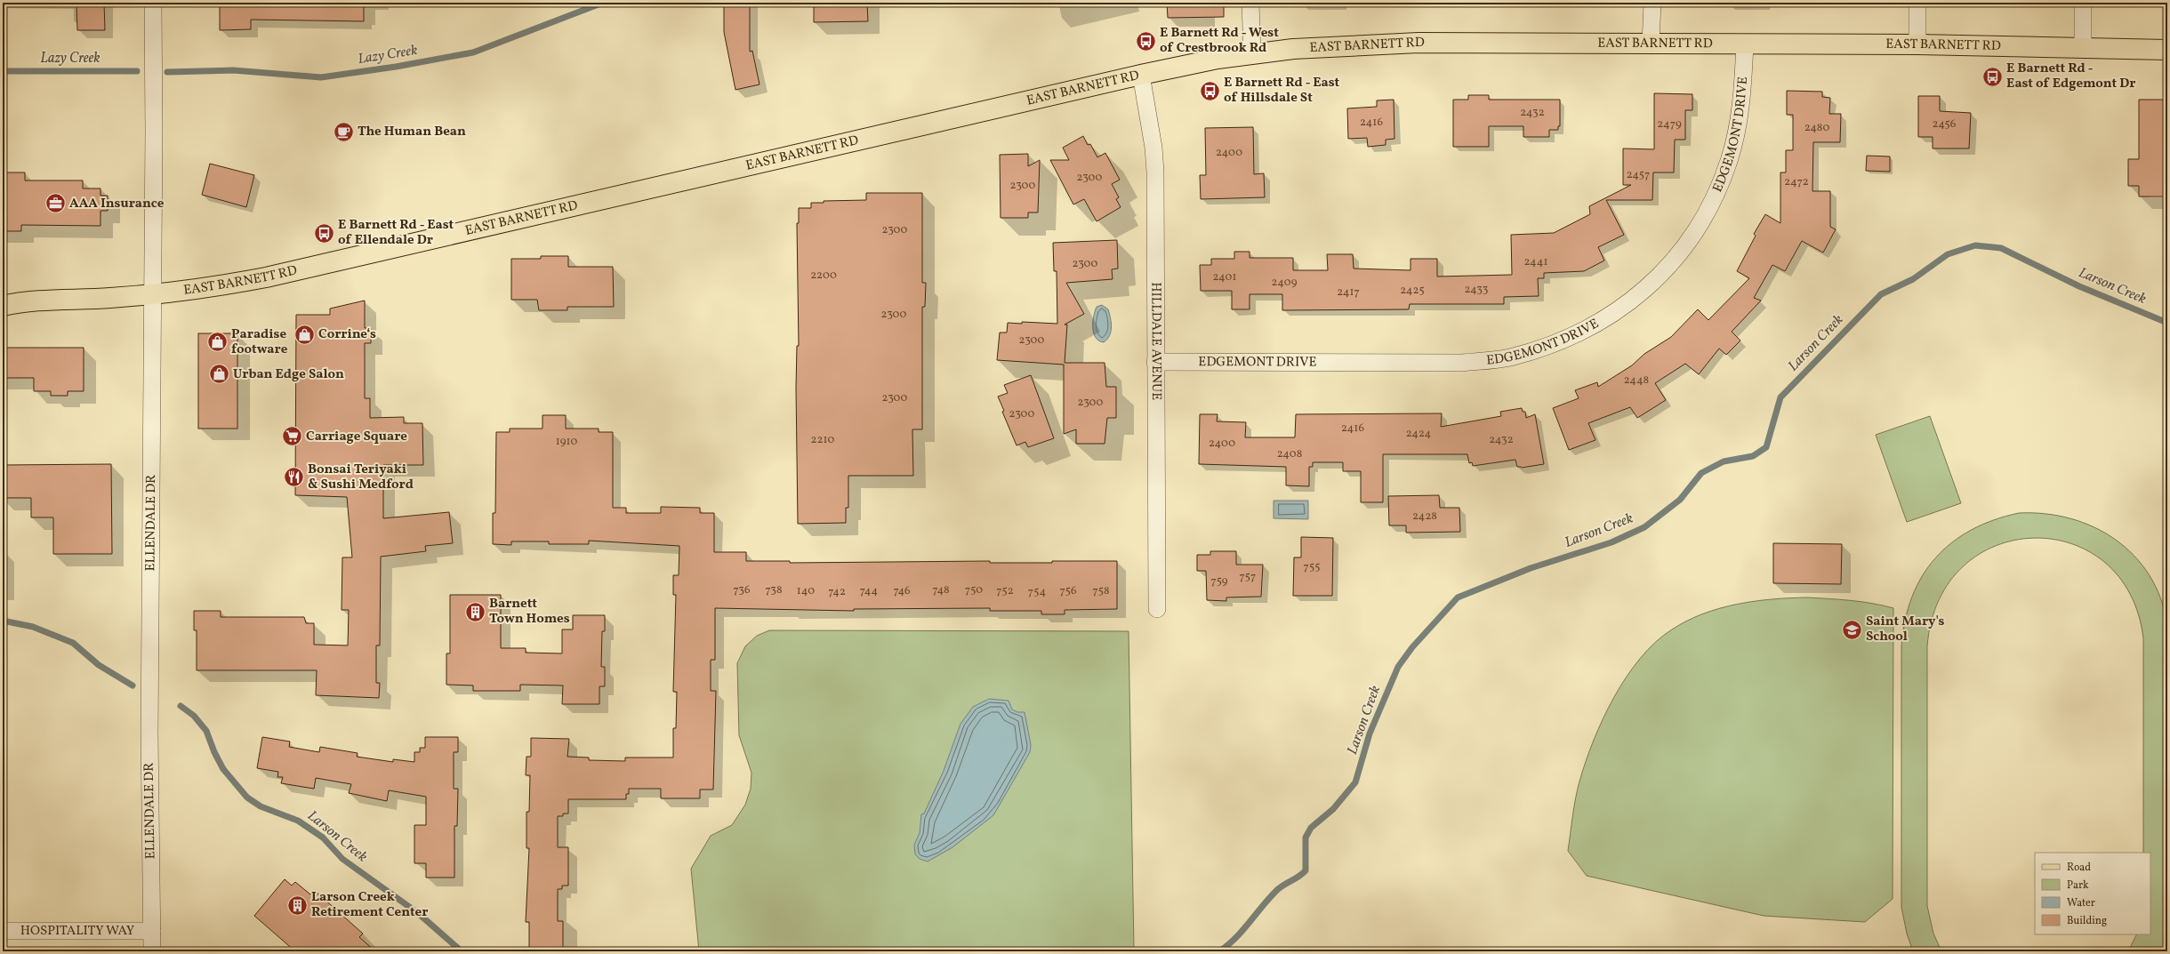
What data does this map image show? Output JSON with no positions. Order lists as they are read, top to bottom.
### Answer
{
  "streets": {
    "main road": ["EAST BARNETT RD"],
    "street": [
      "EDGEMONT DRIVE",
      "HILLDALE AVENUE",
      "ELLENDALE DR",
      "HOSPITALITY WAY"
    ]
  },
  "crossings": [
    ["EAST BARNETT RD", "EDGEMONT DRIVE"],
    ["EAST BARNETT RD", "HILLDALE AVENUE"],
    ["EAST BARNETT RD", "ELLENDALE DR"],
    ["EDGEMONT DRIVE", "HILLDALE AVENUE"],
    ["ELLENDALE DR", "HOSPITALITY WAY"]
  ],
  "water": ["Lazy Creek", "Larson Creek"],
  "places": {
    "bus stop": [
      "E Barnett Rd - West of Crestbrook Rd",
      "E Barnett Rd - East of Edgemont Dr",
      "E Barnett Rd - East of Hillsdale St",
      "E Barnett Rd - East of Ellendale Dr"
    ],
    "cafe": ["The Human Bean"],
    "office": ["AAA Insurance"],
    "shop": ["Corrine‘s", "Paradise footware", "Urban Edge Salon"],
    "supermarket": ["Carriage Square"],
    "restaurant": ["Bonsai Teriyaki & Sushi Medford"],
    "building": ["Barnett Town Homes", "Larson Creek Retirement Center"],
    "school or university": ["Saint Mary's School"]
  },
  "house_numbers": [
    "2432",
    "2416",
    "2479",
    "2456",
    "2480",
    "2400",
    "2457",
    "2300",
    "2472",
    "2300",
    "2300",
    "2441",
    "2300",
    "2200",
    "2401",
    "2409",
    "2433",
    "2425",
    "2417",
    "2300",
    "2300",
    "2448",
    "2300",
    "2300",
    "2300",
    "2416",
    "2424",
    "2210",
    "2432",
    "1910",
    "2400",
    "2408",
    "2428",
    "755",
    "757",
    "759",
    "736",
    "738",
    "748",
    "750",
    "140",
    "744",
    "746",
    "752",
    "756",
    "758",
    "742",
    "754"
  ],
  "legend": [
    "Road",
    "Park",
    "Water",
    "Building"
  ]
}
